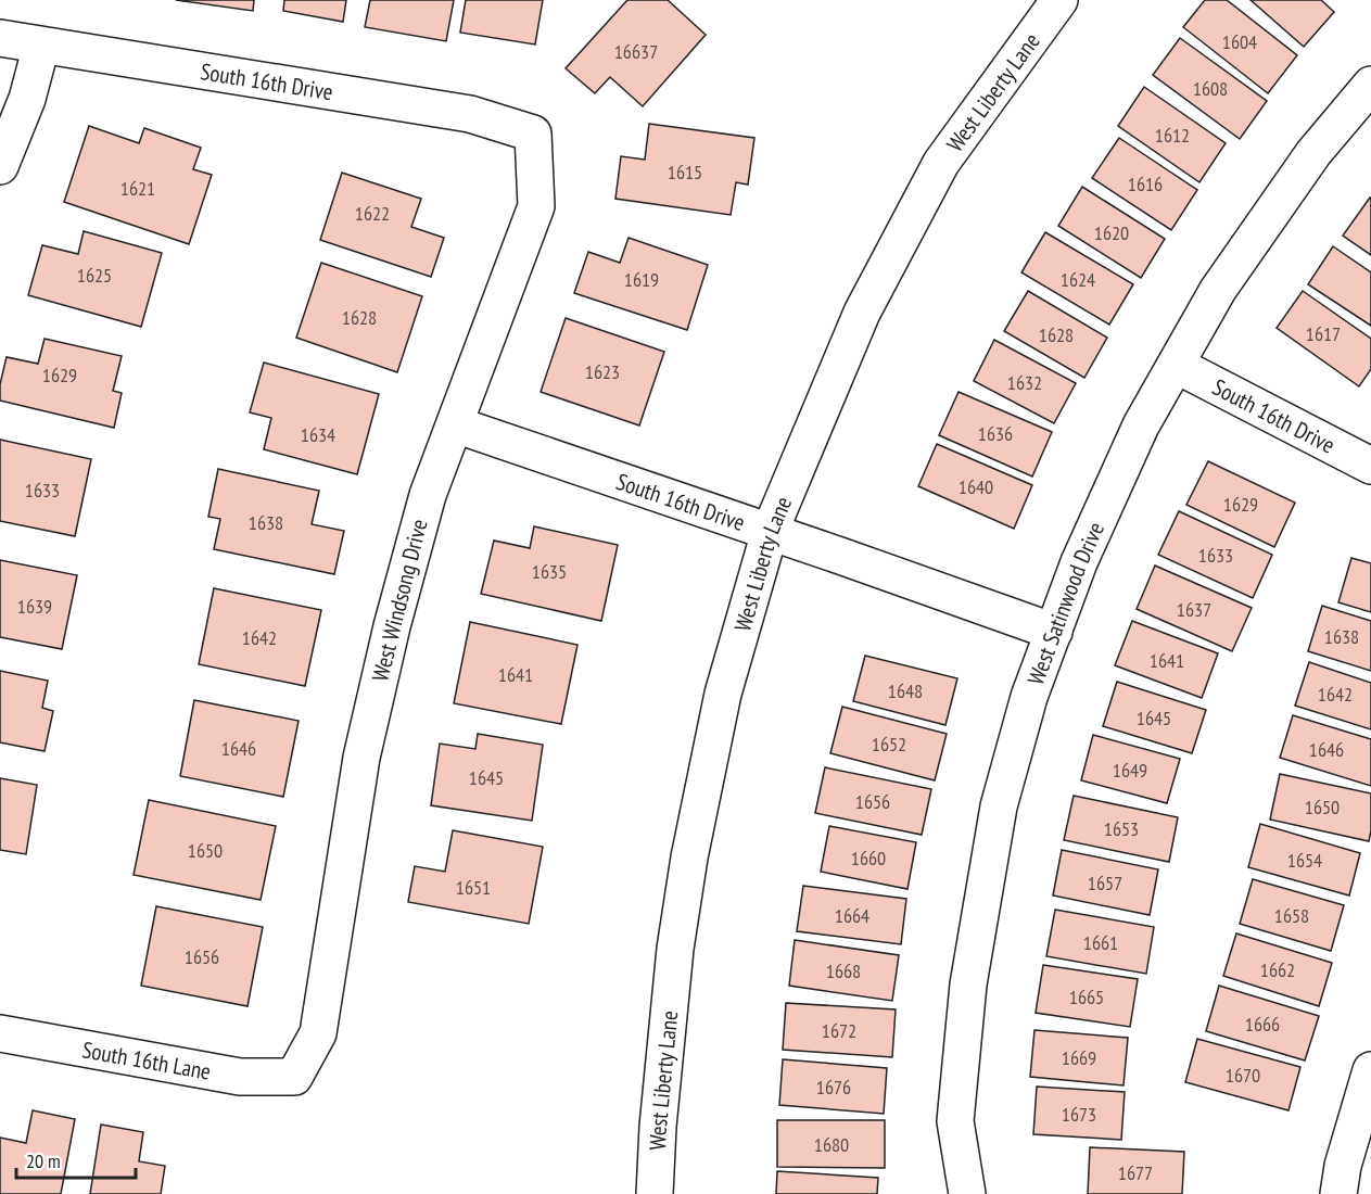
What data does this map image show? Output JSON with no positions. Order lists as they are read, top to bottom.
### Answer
{
  "streets": {
    "street": [
      "South 16th Drive",
      "West Liberty Lane",
      "West Windsong Drive",
      "West Satinwood Drive",
      "South 16th Lane"
    ]
  },
  "crossings": [
    ["South 16th Drive", "West Liberty Lane"],
    ["South 16th Drive", "West Windsong Drive"],
    ["South 16th Drive", "West Satinwood Drive"],
    ["West Windsong Drive", "South 16th Lane"]
  ],
  "house_numbers": [
    "1604",
    "16637",
    "1608",
    "1612",
    "1615",
    "1616",
    "1621",
    "1622",
    "1620",
    "1625",
    "1619",
    "1624",
    "1628",
    "1617",
    "1628",
    "1623",
    "1629",
    "1632",
    "1636",
    "1634",
    "1640",
    "1633",
    "1629",
    "1638",
    "1633",
    "1635",
    "1639",
    "1637",
    "1638",
    "1642",
    "1641",
    "1641",
    "1648",
    "1642",
    "1645",
    "1652",
    "1646",
    "1646",
    "1649",
    "1645",
    "1656",
    "1650",
    "1653",
    "1650",
    "1660",
    "1654",
    "1657",
    "1651",
    "1664",
    "1658",
    "1661",
    "1656",
    "1662",
    "1668",
    "1665",
    "1666",
    "1672",
    "1669",
    "1670",
    "1676",
    "1673",
    "1680",
    "1677"
  ],
  "scale_bar": "20 m"
}
